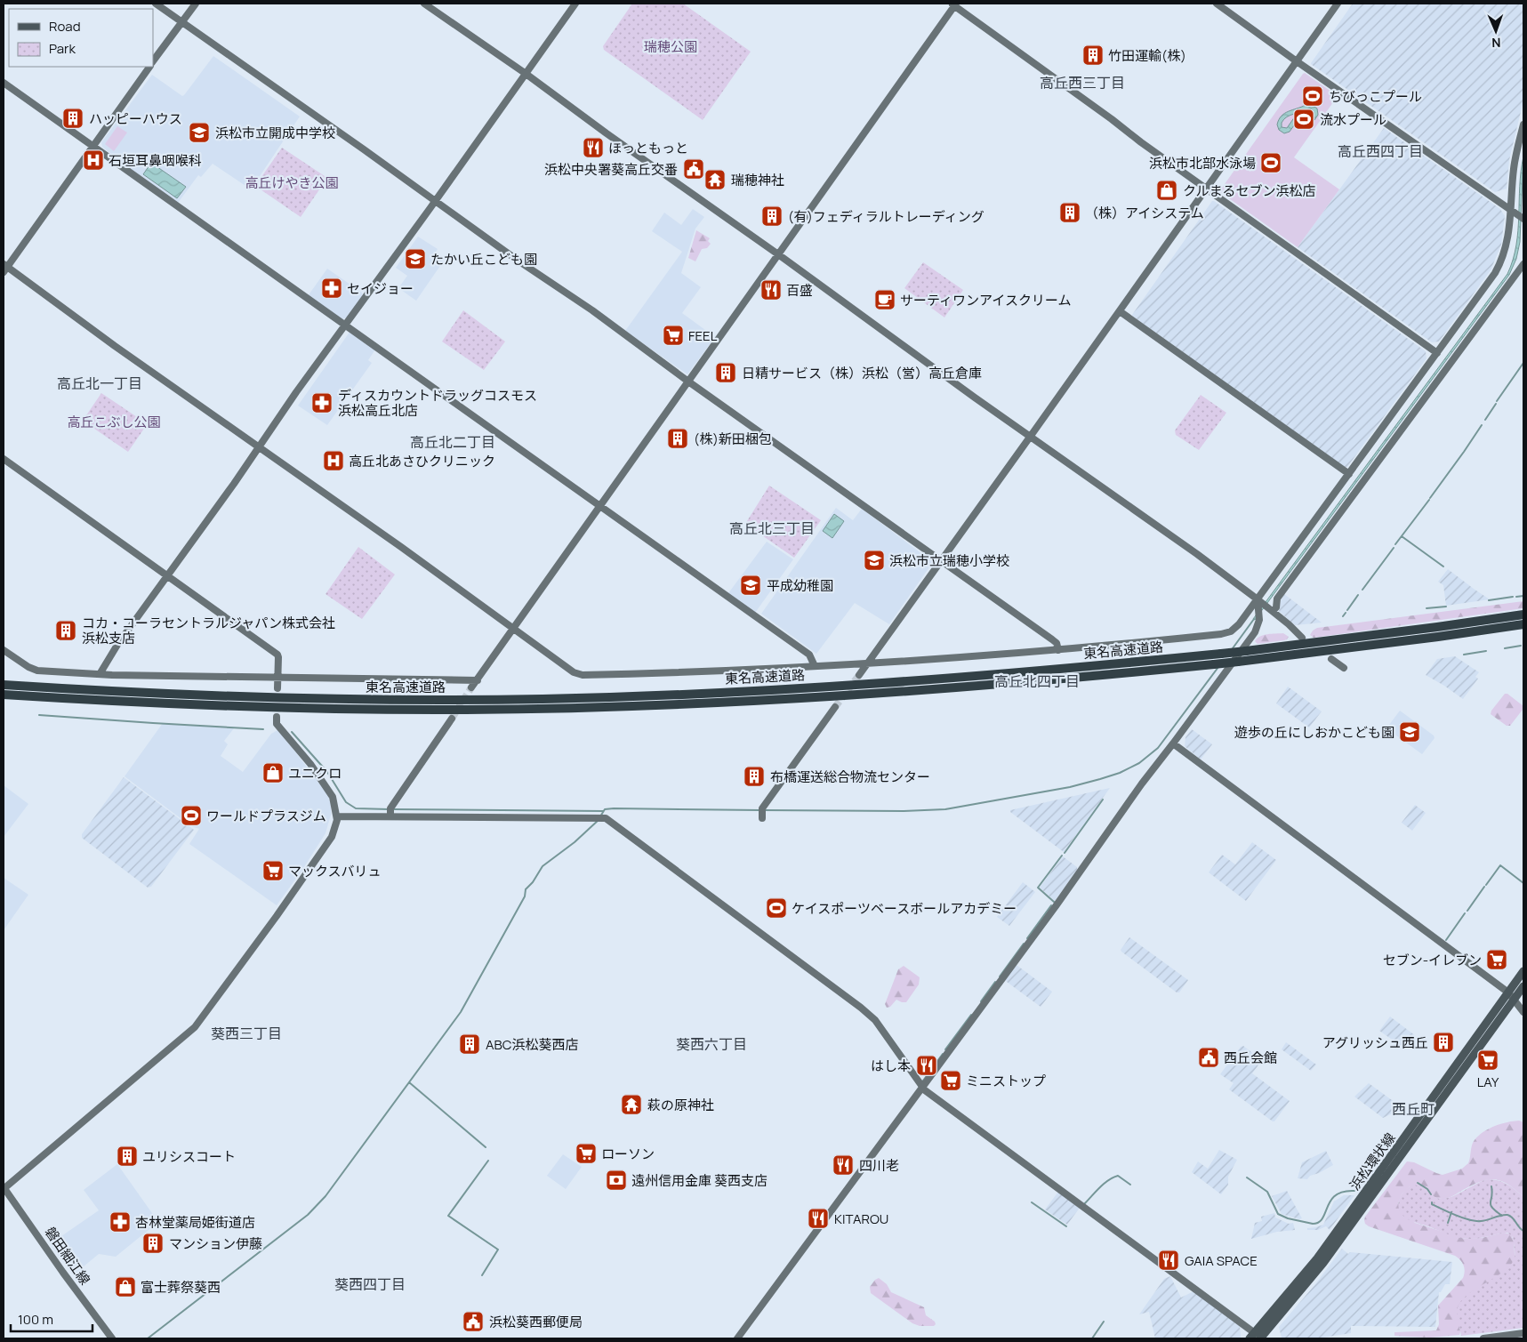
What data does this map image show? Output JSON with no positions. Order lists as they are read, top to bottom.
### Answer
{
  "streets": {
    "highway": ["東名高速道路"],
    "main road": ["浜松環状線"],
    "street": ["磐田細江線"]
  },
  "districts": [
    "高丘西三丁目",
    "高丘西四丁目",
    "高丘北一丁目",
    "高丘北二丁目",
    "高丘北三丁目",
    "高丘北四丁目",
    "葵西三丁目",
    "葵西六丁目",
    "西丘町",
    "葵西四丁目"
  ],
  "parks": ["瑞穂公園", "高丘けやき公園", "高丘こぶし公園"],
  "places": {
    "building": [
      "竹田運輸(株)",
      "ハッピーハウス",
      "（株）アイシステム",
      "(有)フェディラルトレーディング",
      "日精サービス（株）浜松（営）高丘倉庫",
      "(株)新田梱包",
      "コカ・コーラセントラルジャパン株式会社 浜松支店",
      "布橋運送総合物流センター",
      "アグリッシュ西丘",
      "ABC浜松葵西店",
      "ユリシスコート",
      "マンション伊藤"
    ],
    "sports": [
      "ちびっこプール",
      "流水プール",
      "浜松市北部水泳場",
      "ワールドプラスジム",
      "ケイスポーツベースボールアカデミー"
    ],
    "school or university": [
      "浜松市立開成中学校",
      "たかい丘こども園",
      "浜松市立瑞穂小学校",
      "平成幼稚園",
      "遊歩の丘にしおかこども園"
    ],
    "restaurant": [
      "ほっともっと",
      "百盛",
      "はし本",
      "四川老",
      "KITAROU",
      "GAIA SPACE"
    ],
    "hospital": ["石垣耳鼻咽喉科", "高丘北あさひクリニック"],
    "public building": ["浜松中央署葵高丘交番", "西丘会館", "浜松葵西郵便局"],
    "temple": ["瑞穂神社", "萩の原神社"],
    "shop": ["クルまるセブン浜松店", "ユニクロ", "富士葬祭葵西"],
    "pharmacy": ["セイジョー", "ディスカウントドラッグコスモス 浜松高丘北店", "杏林堂薬局姫街道店"],
    "cafe": ["サーティワンアイスクリーム"],
    "supermarket": [
      "FEEL",
      "マックスバリュ",
      "セブン-イレブン",
      "LAY",
      "ミニストップ",
      "ローソン"
    ],
    "bank": ["遠州信用金庫 葵西支店"]
  },
  "legend": ["Road", "Park"],
  "scale_bar": "100 m",
  "north": "bottom"
}
